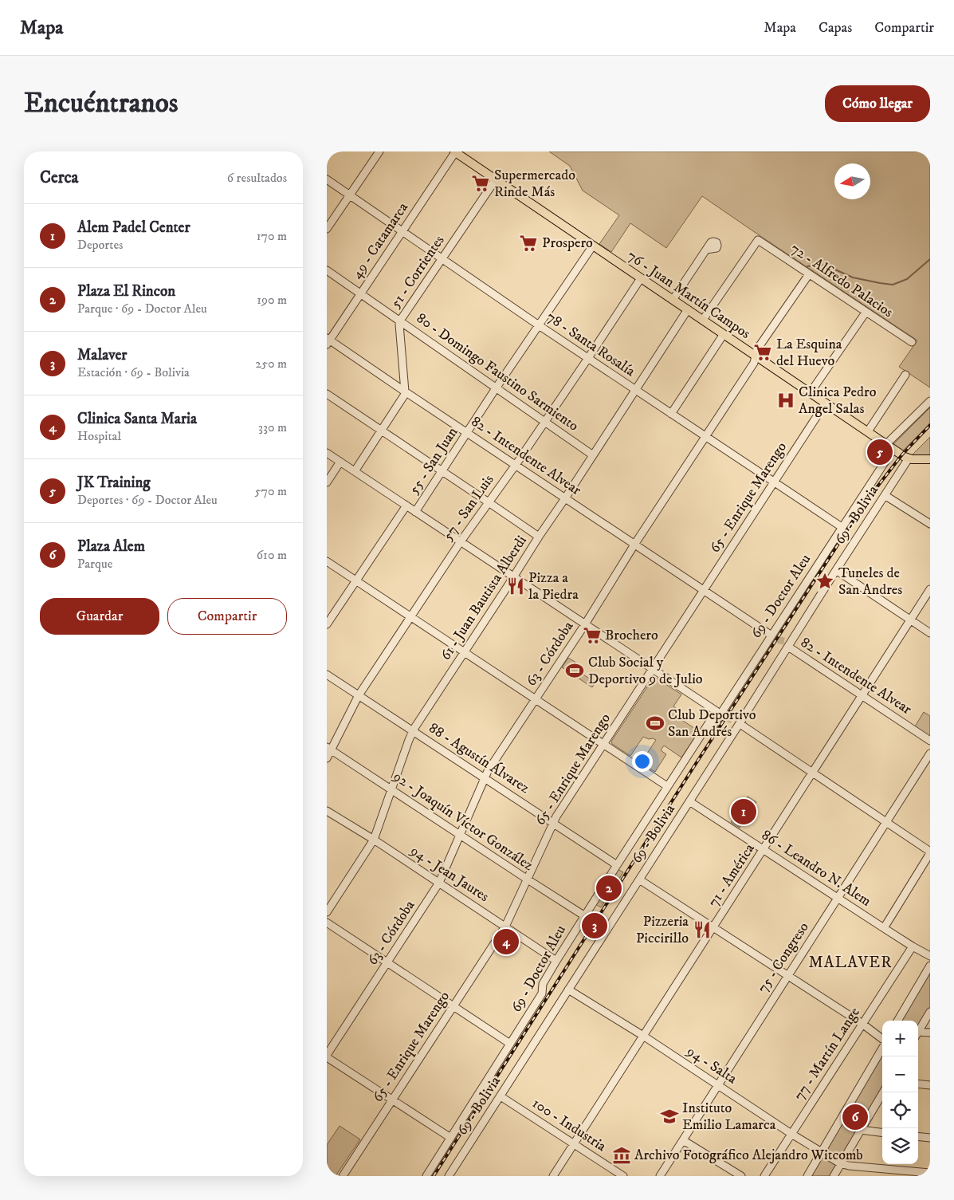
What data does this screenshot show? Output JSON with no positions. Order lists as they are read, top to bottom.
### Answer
{
  "streets": {
    "main road": ["76 - Juan Martín Campos"],
    "street": [
      "49 - Catamarca",
      "51 - Corrientes",
      "72 - Alfredo Palacios",
      "78 - Santa Rosalía",
      "80 - Domingo Faustino Sarmiento",
      "82 - Intendente Alvear",
      "55 - San Juan",
      "65 - Enrique Marengo",
      "57 - San Luis",
      "69 - Bolivia",
      "69 - Doctor Aleu",
      "61 - Juan Bautista Alberdi",
      "63 - Córdoba",
      "88 - Agustín Álvarez",
      "92 - Joaquín Víctor González",
      "86 - Leandro N. Alem",
      "94 - Jean Jaures",
      "71 - América",
      "75 - Congreso",
      "77 - Martín Lange",
      "94 - Salta",
      "100 - Industria"
    ]
  },
  "crossings": [
    ["49 - Catamarca", "76 - Juan Martín Campos"],
    ["49 - Catamarca", "78 - Santa Rosalía"],
    ["49 - Catamarca", "80 - Domingo Faustino Sarmiento"],
    ["49 - Catamarca", "82 - Intendente Alvear"],
    ["51 - Corrientes", "76 - Juan Martín Campos"],
    ["51 - Corrientes", "78 - Santa Rosalía"],
    ["51 - Corrientes", "80 - Domingo Faustino Sarmiento"],
    ["51 - Corrientes", "82 - Intendente Alvear"],
    ["72 - Alfredo Palacios", "76 - Juan Martín Campos"],
    ["72 - Alfredo Palacios", "63 - Córdoba"],
    ["76 - Juan Martín Campos", "55 - San Juan"],
    ["76 - Juan Martín Campos", "65 - Enrique Marengo"],
    ["76 - Juan Martín Campos", "57 - San Luis"],
    ["76 - Juan Martín Campos", "69 - Bolivia"],
    ["76 - Juan Martín Campos", "69 - Doctor Aleu"],
    ["76 - Juan Martín Campos", "61 - Juan Bautista Alberdi"],
    ["76 - Juan Martín Campos", "63 - Córdoba"],
    ["78 - Santa Rosalía", "55 - San Juan"],
    ["78 - Santa Rosalía", "65 - Enrique Marengo"],
    ["78 - Santa Rosalía", "57 - San Luis"],
    ["78 - Santa Rosalía", "69 - Doctor Aleu"],
    ["78 - Santa Rosalía", "61 - Juan Bautista Alberdi"],
    ["78 - Santa Rosalía", "63 - Córdoba"],
    ["80 - Domingo Faustino Sarmiento", "55 - San Juan"],
    ["80 - Domingo Faustino Sarmiento", "57 - San Luis"],
    ["80 - Domingo Faustino Sarmiento", "61 - Juan Bautista Alberdi"],
    ["82 - Intendente Alvear", "55 - San Juan"],
    ["82 - Intendente Alvear", "65 - Enrique Marengo"],
    ["82 - Intendente Alvear", "57 - San Luis"],
    ["82 - Intendente Alvear", "69 - Bolivia"],
    ["82 - Intendente Alvear", "69 - Doctor Aleu"],
    ["82 - Intendente Alvear", "61 - Juan Bautista Alberdi"],
    ["82 - Intendente Alvear", "63 - Córdoba"],
    ["82 - Intendente Alvear", "71 - América"],
    ["65 - Enrique Marengo", "88 - Agustín Álvarez"],
    ["65 - Enrique Marengo", "92 - Joaquín Víctor González"],
    ["65 - Enrique Marengo", "94 - Jean Jaures"],
    ["57 - San Luis", "88 - Agustín Álvarez"],
    ["57 - San Luis", "92 - Joaquín Víctor González"],
    ["69 - Bolivia", "86 - Leandro N. Alem"],
    ["69 - Bolivia", "94 - Salta"],
    ["69 - Bolivia", "100 - Industria"],
    ["69 - Doctor Aleu", "88 - Agustín Álvarez"],
    ["69 - Doctor Aleu", "92 - Joaquín Víctor González"],
    ["69 - Doctor Aleu", "94 - Jean Jaures"],
    ["61 - Juan Bautista Alberdi", "88 - Agustín Álvarez"],
    ["61 - Juan Bautista Alberdi", "92 - Joaquín Víctor González"],
    ["61 - Juan Bautista Alberdi", "94 - Jean Jaures"],
    ["63 - Córdoba", "88 - Agustín Álvarez"],
    ["63 - Córdoba", "92 - Joaquín Víctor González"],
    ["63 - Córdoba", "94 - Jean Jaures"],
    ["86 - Leandro N. Alem", "71 - América"],
    ["86 - Leandro N. Alem", "75 - Congreso"],
    ["86 - Leandro N. Alem", "77 - Martín Lange"],
    ["71 - América", "94 - Salta"],
    ["71 - América", "100 - Industria"],
    ["75 - Congreso", "94 - Salta"],
    ["77 - Martín Lange", "94 - Salta"]
  ],
  "districts": ["MALAVER"],
  "places": {
    "supermarket": [
      "Supermercado Rinde Más",
      "Prospero",
      "La Esquina del Huevo",
      "Brochero"
    ],
    "hospital": ["Clinica Pedro Angel Salas"],
    "place": ["Tuneles de San Andres"],
    "restaurant": ["Pizza a la Piedra", "Pizzeria Piccirillo"],
    "sports": ["Club Social y Deportivo 9 de Julio", "Club Deportivo San Andrés"],
    "school or university": ["Instituto Emilio Lamarca"],
    "museum": ["Archivo Fotográfico Alejandro Witcomb"]
  },
  "north": "left",
  "page": {
    "header": "Mapa",
    "nav": ["Mapa", "Capas", "Compartir"],
    "buttons": [
      "Cómo llegar",
      ["Guardar", "Compartir"]
    ],
    "title": "Encuéntranos",
    "heading": ["Cerca", "6 resultados"],
    "list": [
      {
        "mark": "1",
        "name": "Alem Padel Center",
        "note": "Deportes",
        "value": "170 m"
      },
      {
        "mark": "2",
        "name": "Plaza El Rincon",
        "note": "Parque · 69 - Doctor Aleu",
        "value": "190 m"
      },
      {
        "mark": "3",
        "name": "Malaver",
        "note": "Estación · 69 - Bolivia",
        "value": "250 m"
      },
      {
        "mark": "4",
        "name": "Clinica Santa Maria",
        "note": "Hospital",
        "value": "330 m"
      },
      {
        "mark": "5",
        "name": "JK Training",
        "note": "Deportes · 69 - Doctor Aleu",
        "value": "570 m"
      },
      {
        "mark": "6",
        "name": "Plaza Alem",
        "note": "Parque",
        "value": "610 m"
      }
    ],
    "pins": [
      "5",
      "1",
      "2",
      "3",
      "4",
      "6"
    ],
    "map_buttons": ["+", "−"]
  }
}
